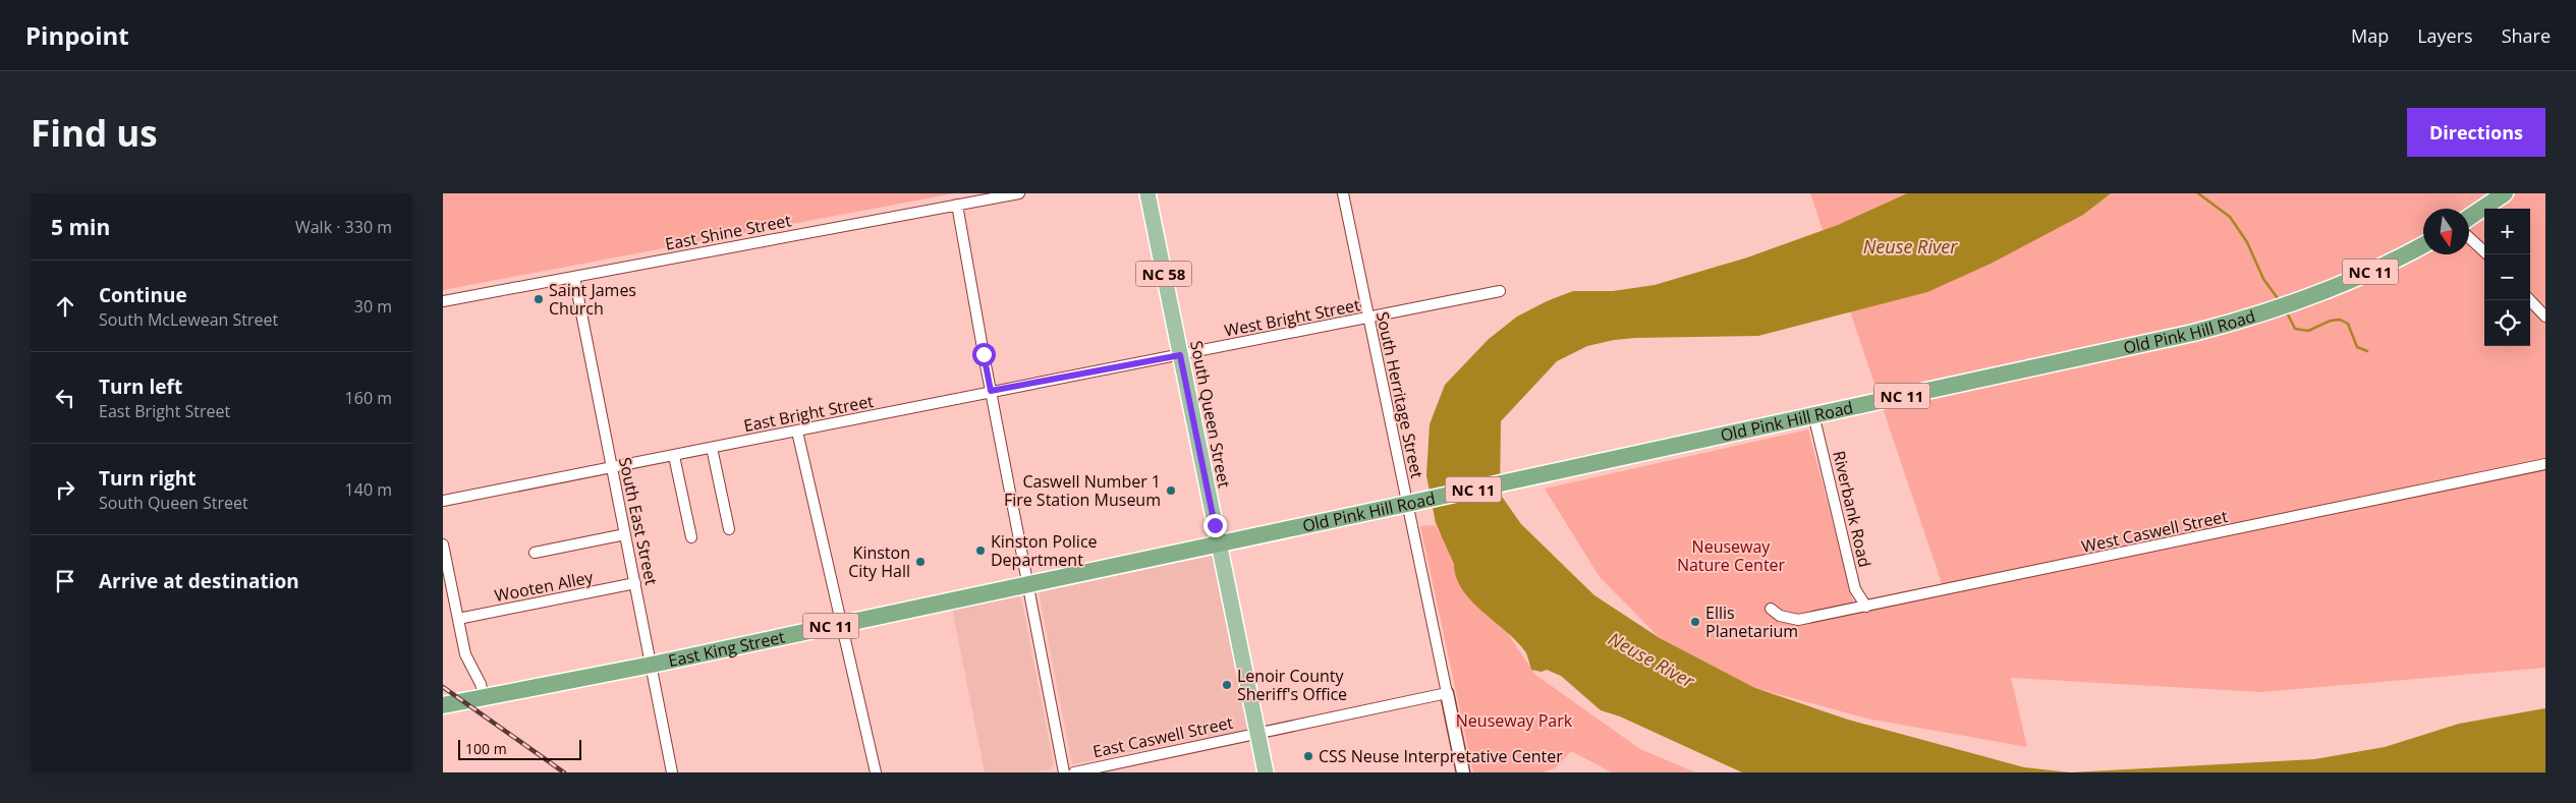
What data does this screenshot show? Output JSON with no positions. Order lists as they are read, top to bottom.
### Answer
{
  "streets": {
    "highway": ["NC 11", "Old Pink Hill Road", "East King Street"],
    "main road": ["NC 58", "South Queen Street"],
    "street": [
      "East Shine Street",
      "West Bright Street",
      "South Herritage Street",
      "East Bright Street",
      "Riverbank Road",
      "South East Street",
      "West Caswell Street",
      "Wooten Alley",
      "East Caswell Street"
    ]
  },
  "crossings": [
    ["East Shine Street", "South East Street"],
    ["NC 58", "South Queen Street"],
    ["NC 58", "East Caswell Street"],
    ["West Bright Street", "South Herritage Street"],
    ["West Bright Street", "East Bright Street"],
    ["West Bright Street", "South Queen Street"],
    ["Old Pink Hill Road", "South Herritage Street"],
    ["Old Pink Hill Road", "South Queen Street"],
    ["Old Pink Hill Road", "Riverbank Road"],
    ["Old Pink Hill Road", "East King Street"],
    ["East Bright Street", "South Queen Street"],
    ["East Bright Street", "South East Street"],
    ["South Queen Street", "East King Street"],
    ["South Queen Street", "East Caswell Street"],
    ["Riverbank Road", "West Caswell Street"],
    ["South East Street", "Wooten Alley"],
    ["South East Street", "East King Street"]
  ],
  "water": ["Neuse River"],
  "parks": ["Neuseway Nature Center", "Neuseway Park"],
  "places": [
    "Saint James Church",
    "Caswell Number 1 Fire Station Museum",
    "Kinston Police Department",
    "Kinston City Hall",
    "Ellis Planetarium",
    "Lenoir County Sheriff's Office",
    "CSS Neuse Interpretative Center"
  ],
  "scale_bar": "100 m",
  "north": "bottom",
  "page": {
    "header": "Pinpoint",
    "nav": ["Map", "Layers", "Share"],
    "buttons": "Directions",
    "title": "Find us",
    "heading": ["5 min", "Walk · 330 m"],
    "map_buttons": ["+", "−"],
    "list": [
      ["Continue", "South McLewean Street", "30 m"],
      ["Turn left", "East Bright Street", "160 m"],
      ["Turn right", "South Queen Street", "140 m"],
      "Arrive at destination"
    ],
    "scale": "100 m"
  }
}
